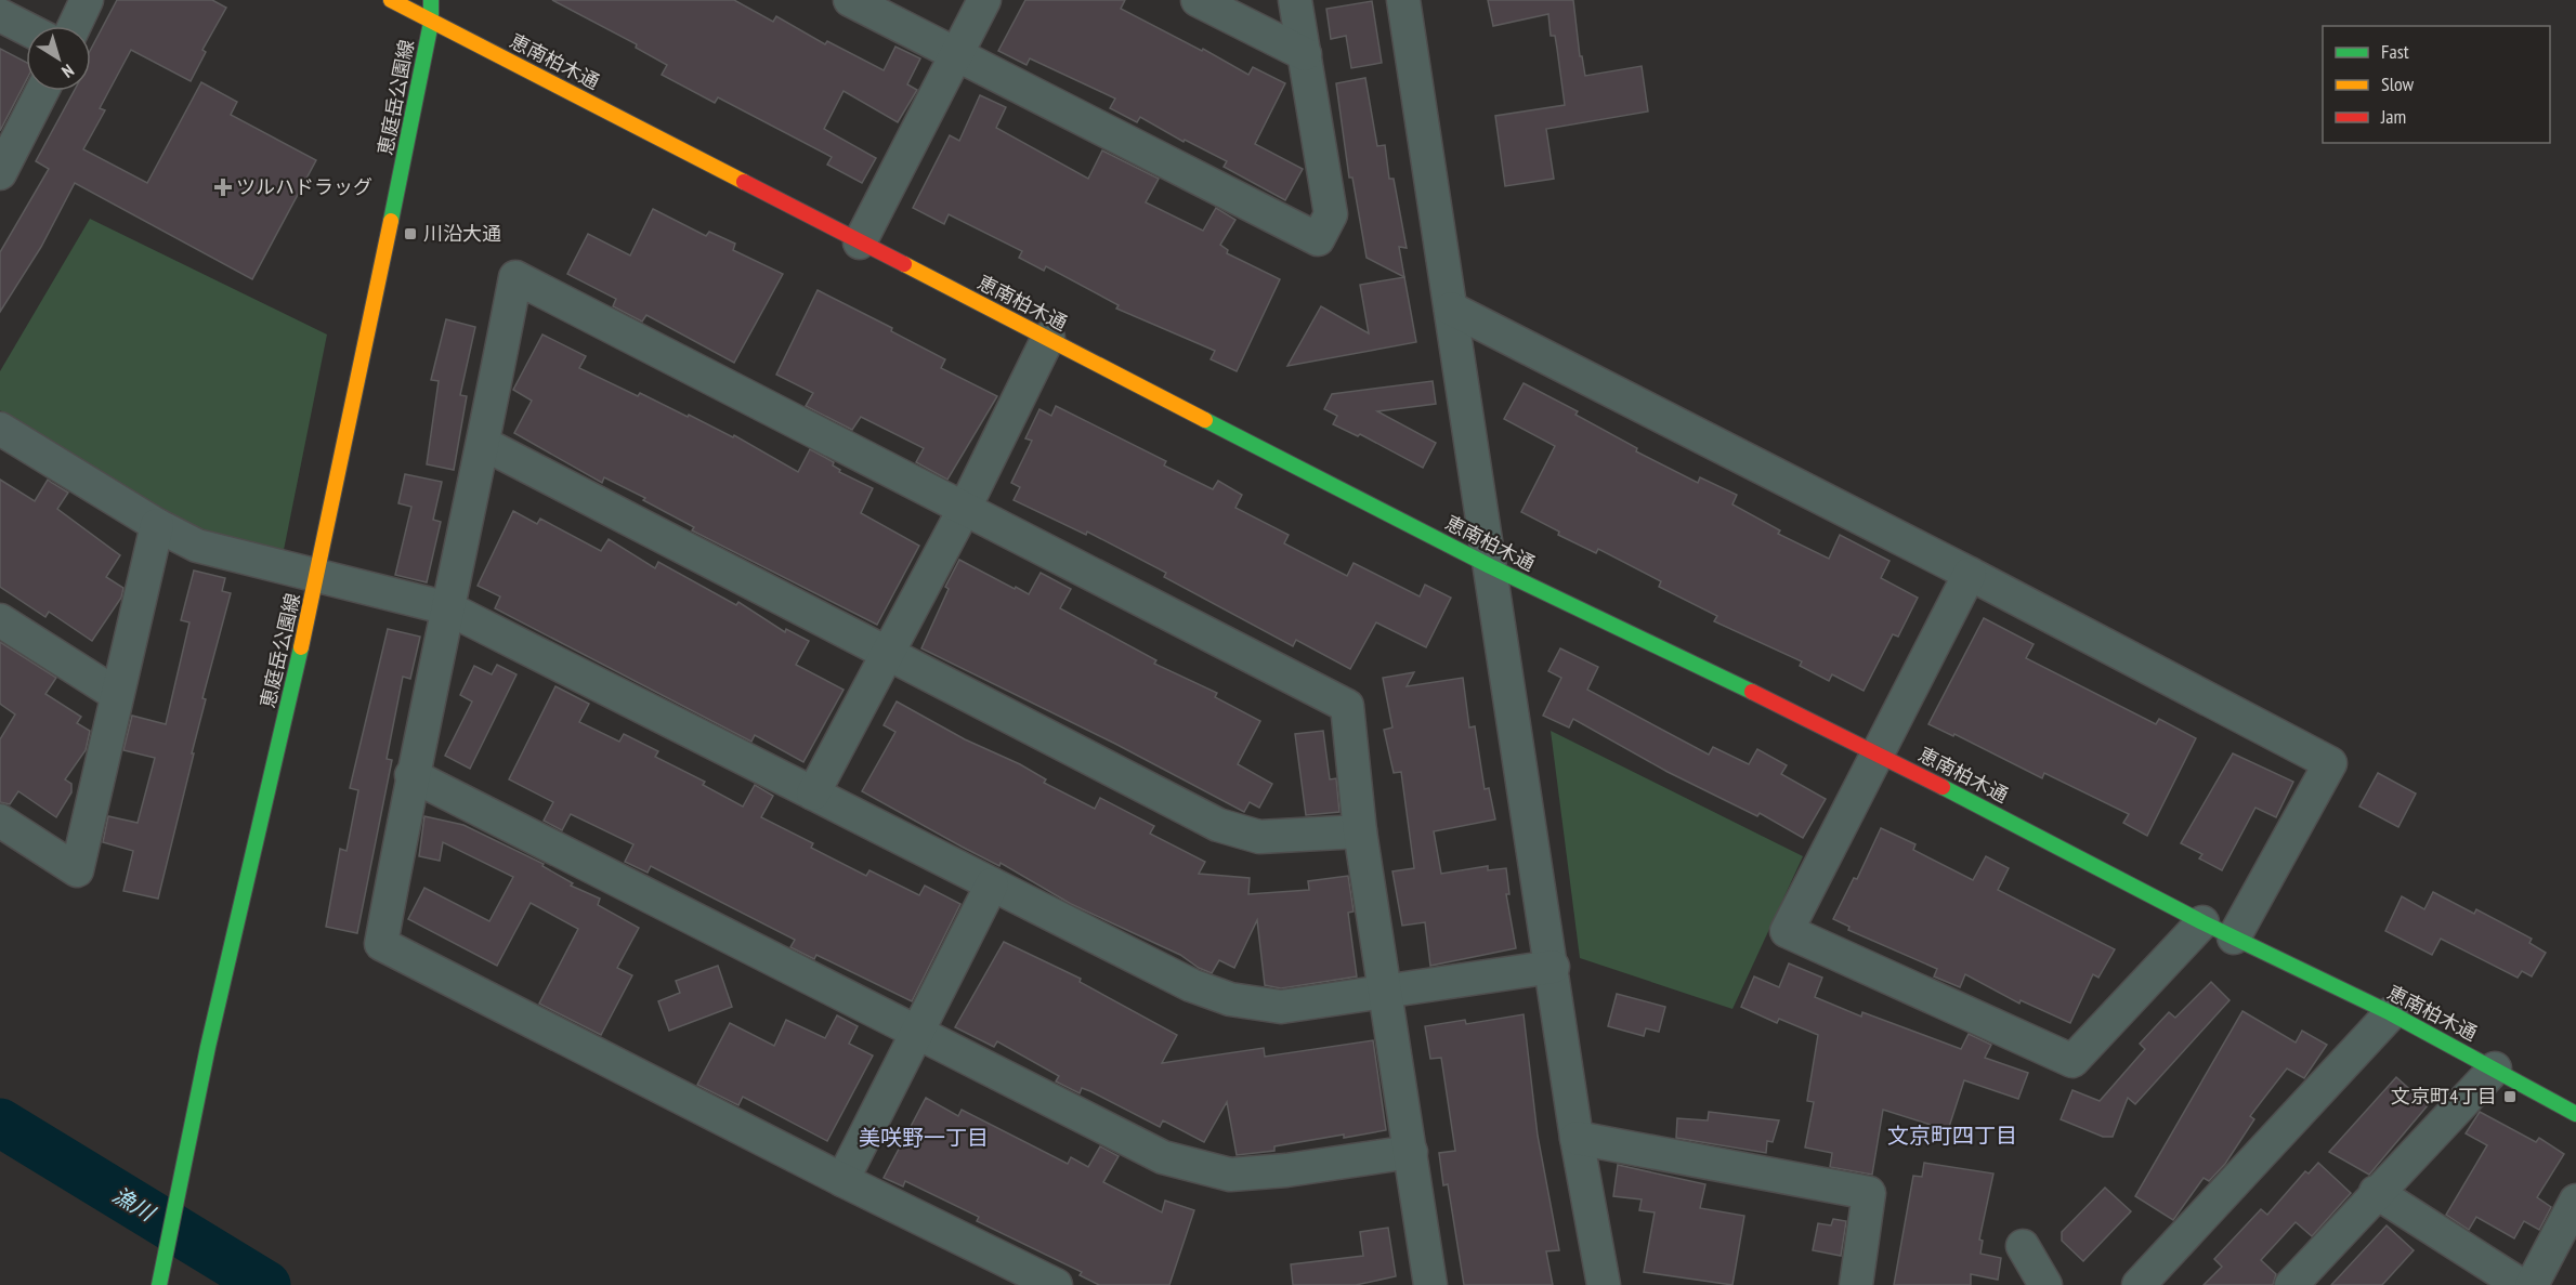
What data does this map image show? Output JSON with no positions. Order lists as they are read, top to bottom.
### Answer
{
  "streets": {
    "street": ["恵南柏木通", "恵庭岳公園線"]
  },
  "crossings": [
    ["恵南柏木通", "恵庭岳公園線"]
  ],
  "districts": ["文京町四丁目", "美咲野一丁目"],
  "water": ["漁川"],
  "places": {
    "health": ["ツルハドラッグ"],
    "transit": ["川沿大通", "文京町4丁目"]
  },
  "legend": ["Fast", "Slow", "Jam"],
  "north": "bottom right"
}
